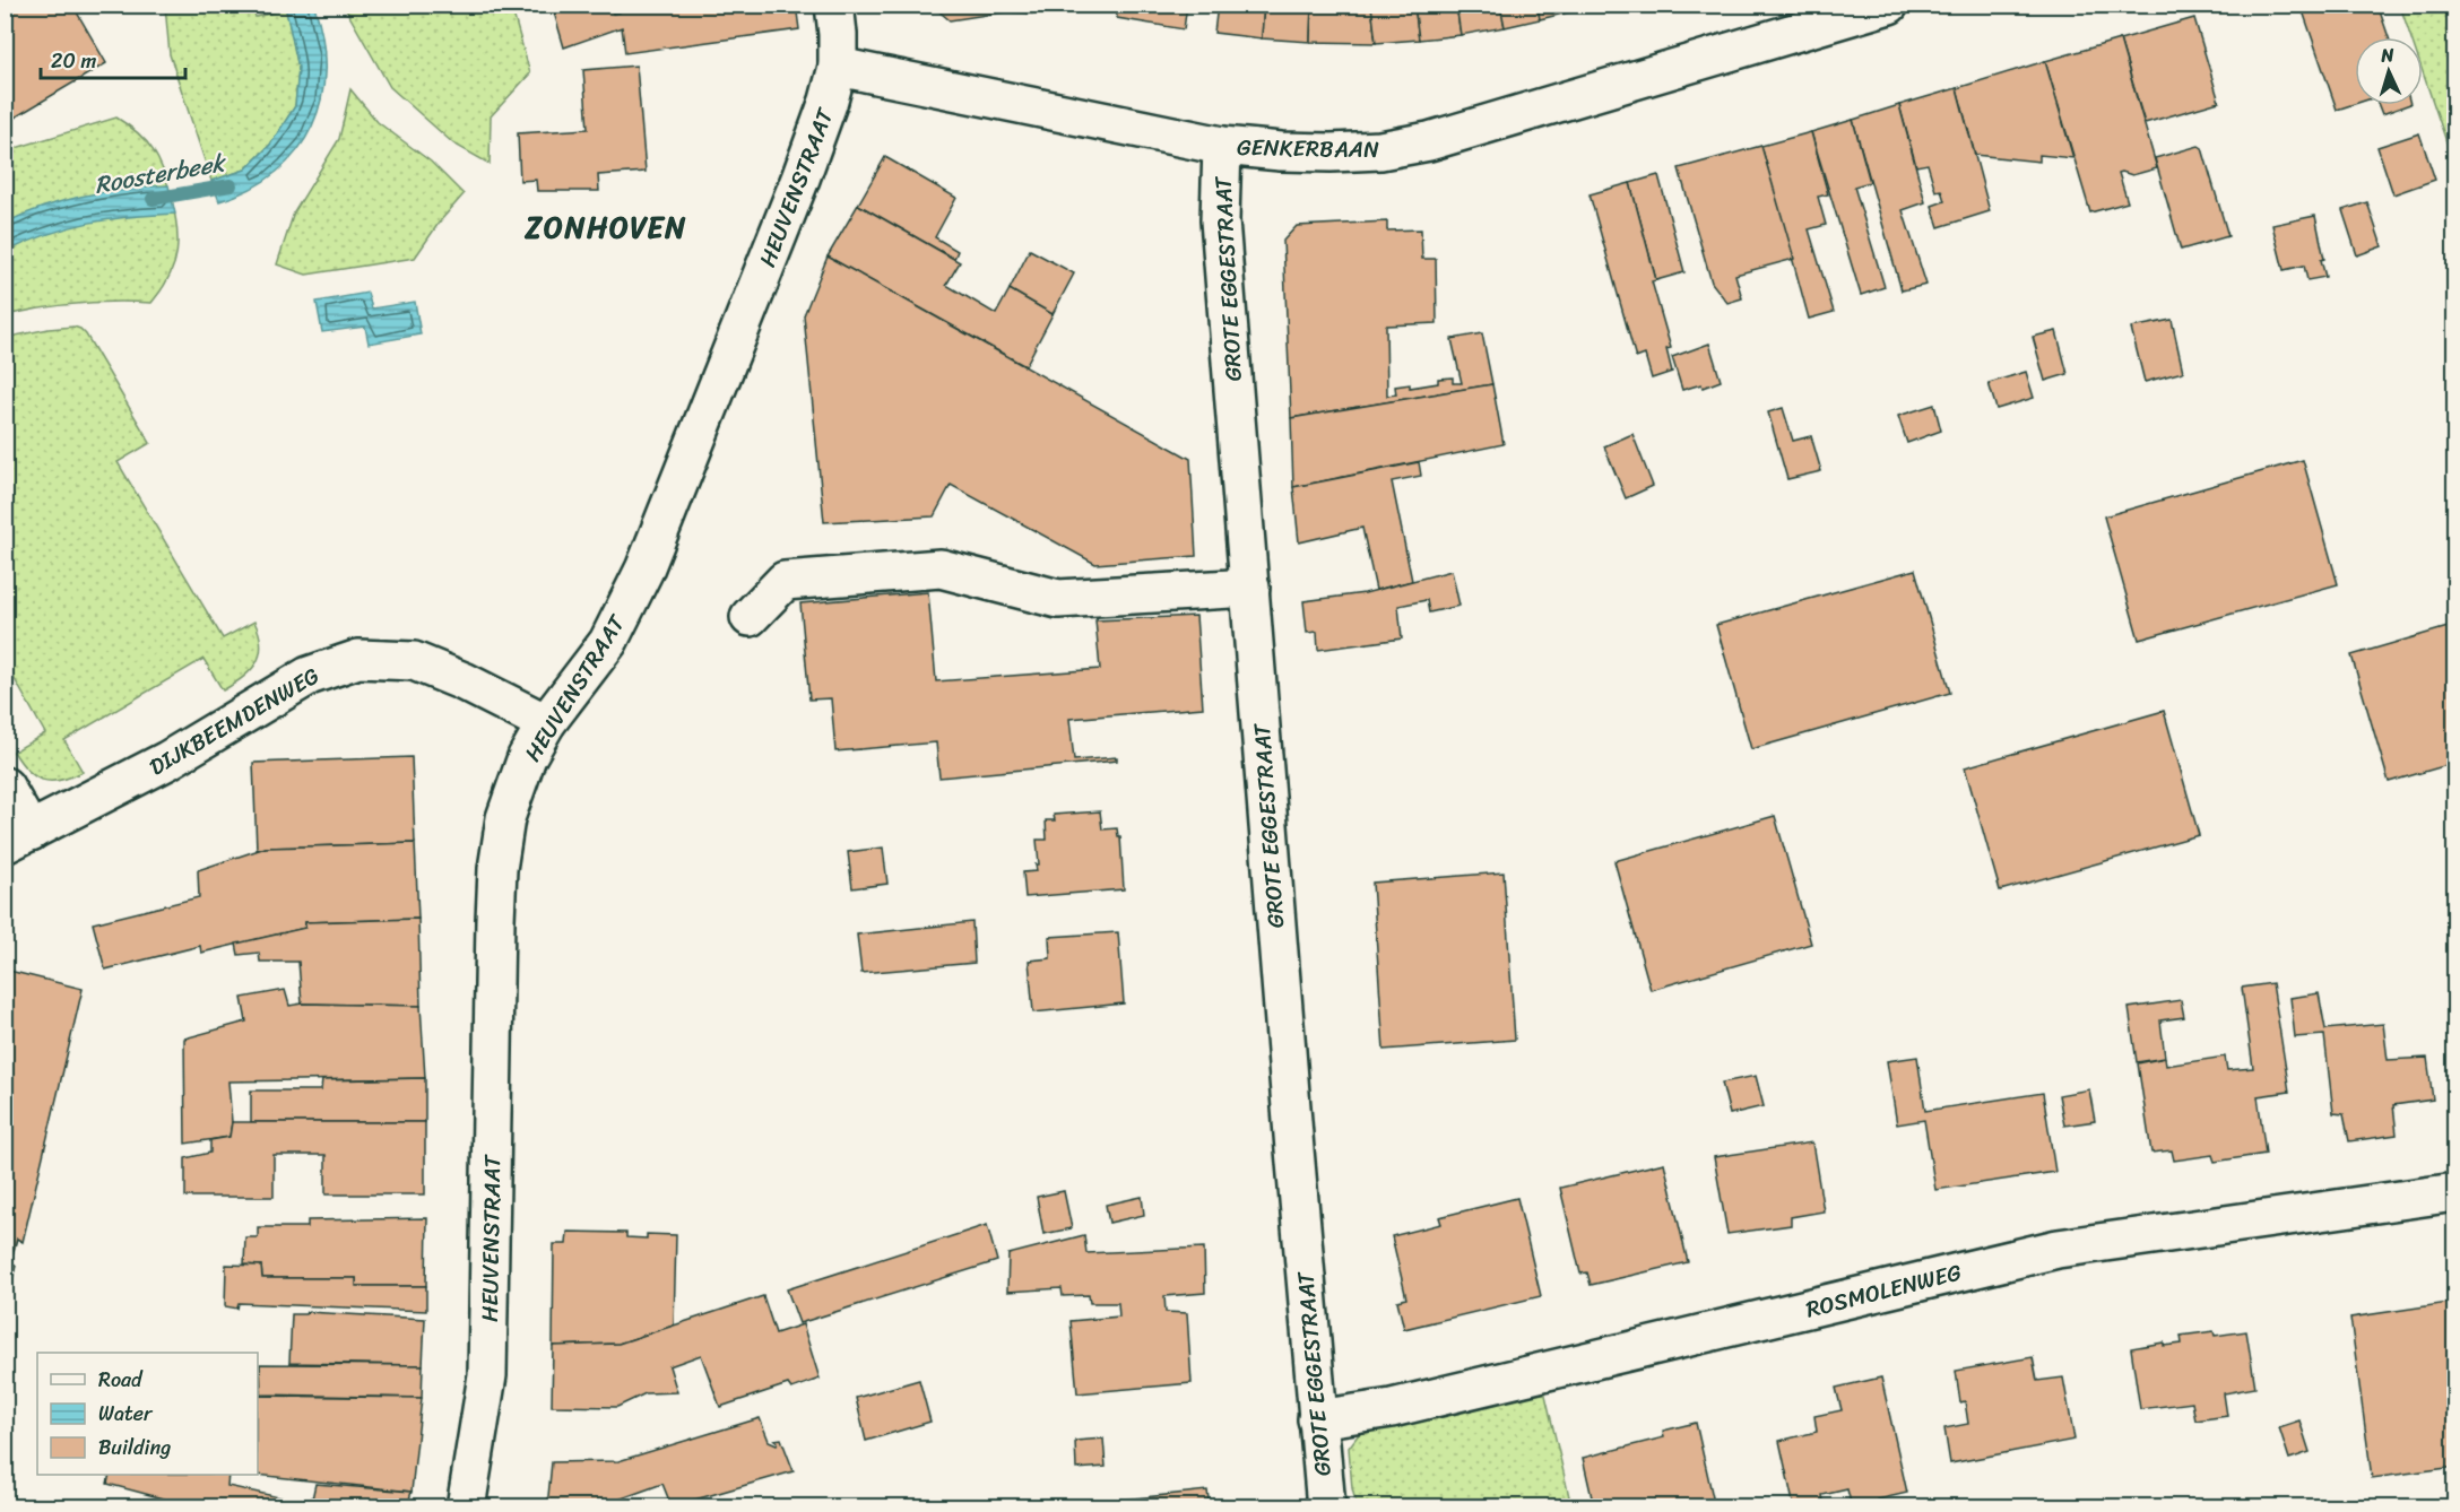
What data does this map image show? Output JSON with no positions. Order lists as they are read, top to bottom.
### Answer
{
  "streets": {
    "street": [
      "GENKERBAAN",
      "HEUVENSTRAAT",
      "GROTE EGGESTRAAT",
      "DIJKBEEMDENWEG",
      "ROSMOLENWEG"
    ]
  },
  "crossings": [
    ["GENKERBAAN", "HEUVENSTRAAT"],
    ["GENKERBAAN", "GROTE EGGESTRAAT"],
    ["HEUVENSTRAAT", "DIJKBEEMDENWEG"],
    ["GROTE EGGESTRAAT", "ROSMOLENWEG"]
  ],
  "districts": ["ZONHOVEN"],
  "water": ["Roosterbeek"],
  "legend": ["Road", "Water", "Building"],
  "scale_bar": "20 m",
  "north": "top"
}
